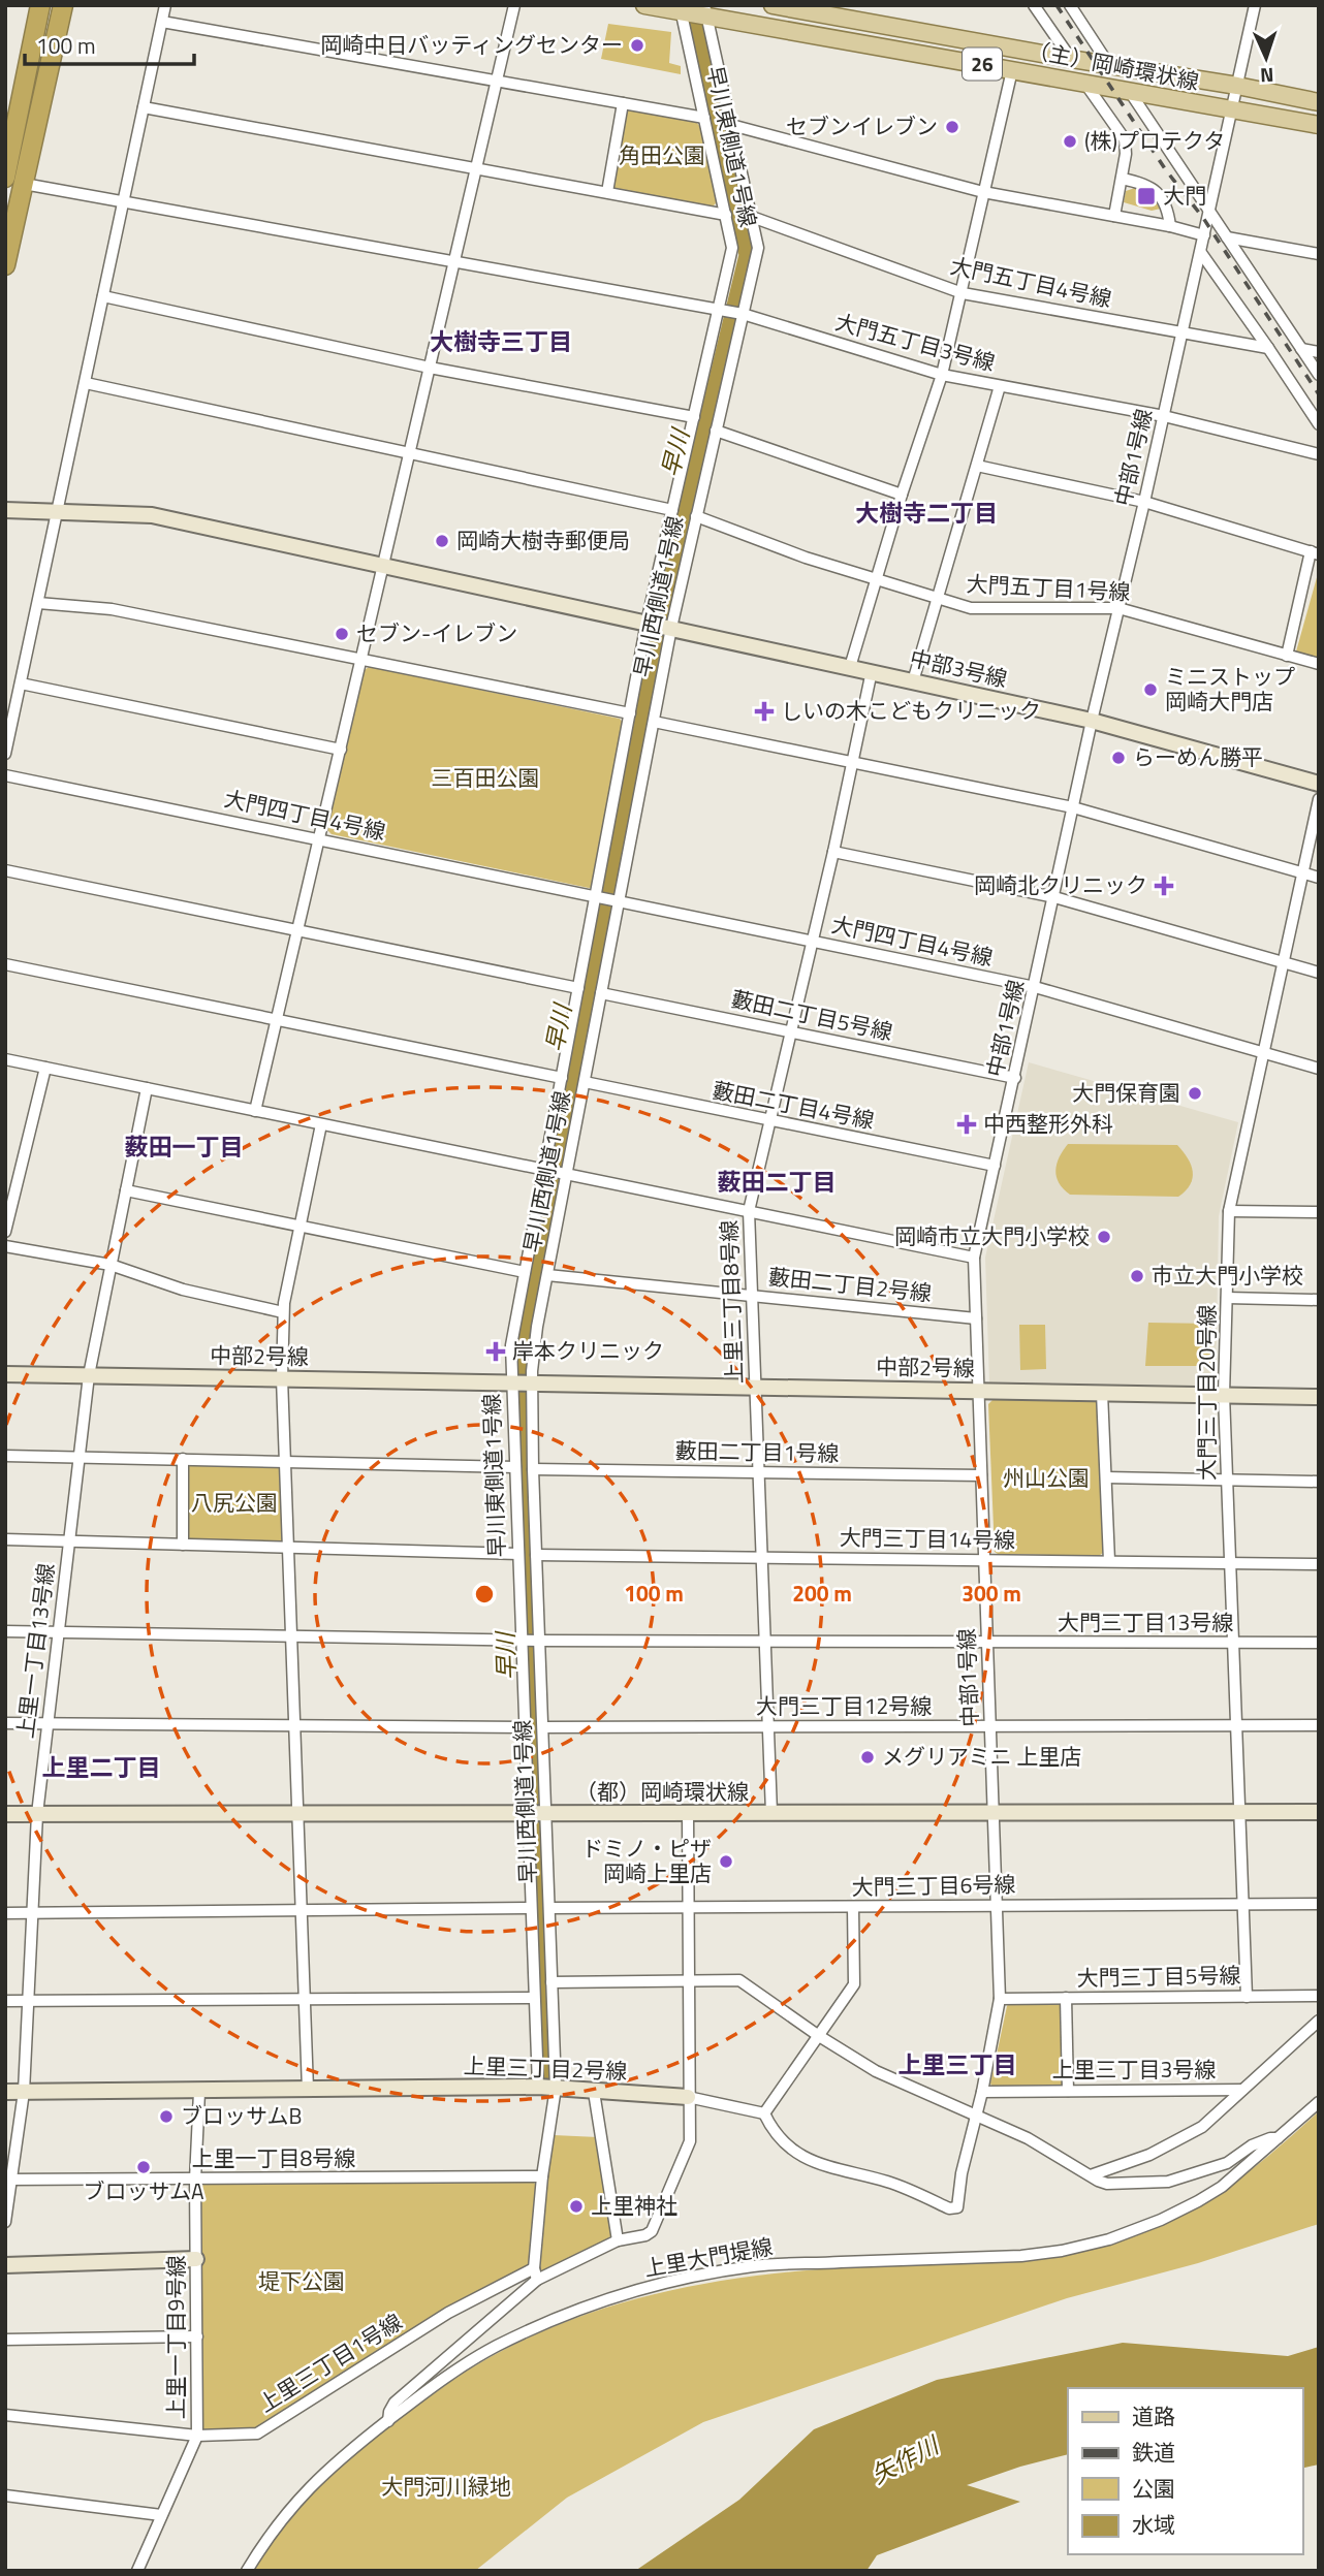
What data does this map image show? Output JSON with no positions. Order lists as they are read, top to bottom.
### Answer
{
  "streets": {
    "main road": ["26", "（主）岡崎環状線"],
    "street": [
      "早川東側道1号線",
      "大門五丁目4号線",
      "大門五丁目3号線",
      "中部1号線",
      "大門五丁目1号線",
      "早川西側道1号線",
      "中部3号線",
      "大門四丁目4号線",
      "藪田二丁目5号線",
      "藪田二丁目4号線",
      "藪田二丁目2号線",
      "上里三丁目8号線",
      "中部2号線",
      "大門三丁目20号線",
      "藪田二丁目1号線",
      "大門三丁目14号線",
      "大門三丁目13号線",
      "上里一丁目13号線",
      "大門三丁目12号線",
      "（都）岡崎環状線",
      "大門三丁目6号線",
      "大門三丁目5号線",
      "上里三丁目2号線",
      "上里三丁目3号線",
      "上里一丁目8号線",
      "上里大門堤線",
      "上里一丁目9号線",
      "上里三丁目1号線"
    ]
  },
  "crossings": [
    ["（主）岡崎環状線", "早川東側道1号線"],
    ["（主）岡崎環状線", "中部1号線"],
    ["（主）岡崎環状線", "早川西側道1号線"],
    ["早川東側道1号線", "大門五丁目3号線"],
    ["早川東側道1号線", "中部3号線"],
    ["早川東側道1号線", "大門四丁目4号線"],
    ["早川東側道1号線", "中部2号線"],
    ["早川東側道1号線", "大門三丁目13号線"],
    ["早川東側道1号線", "（都）岡崎環状線"],
    ["早川東側道1号線", "上里三丁目2号線"],
    ["大門五丁目4号線", "中部1号線"],
    ["大門五丁目4号線", "早川西側道1号線"],
    ["大門五丁目3号線", "中部1号線"],
    ["大門五丁目3号線", "早川西側道1号線"],
    ["中部1号線", "大門五丁目1号線"],
    ["中部1号線", "中部3号線"],
    ["中部1号線", "大門四丁目4号線"],
    ["中部1号線", "藪田二丁目5号線"],
    ["中部1号線", "藪田二丁目4号線"],
    ["中部1号線", "藪田二丁目2号線"],
    ["中部1号線", "中部2号線"],
    ["中部1号線", "藪田二丁目1号線"],
    ["中部1号線", "大門三丁目14号線"],
    ["中部1号線", "大門三丁目13号線"],
    ["中部1号線", "大門三丁目12号線"],
    ["中部1号線", "（都）岡崎環状線"],
    ["中部1号線", "大門三丁目6号線"],
    ["中部1号線", "大門三丁目5号線"],
    ["中部1号線", "上里三丁目3号線"],
    ["大門五丁目1号線", "早川西側道1号線"],
    ["早川西側道1号線", "中部3号線"],
    ["早川西側道1号線", "大門四丁目4号線"],
    ["早川西側道1号線", "藪田二丁目5号線"],
    ["早川西側道1号線", "藪田二丁目4号線"],
    ["早川西側道1号線", "藪田二丁目2号線"],
    ["早川西側道1号線", "中部2号線"],
    ["早川西側道1号線", "藪田二丁目1号線"],
    ["早川西側道1号線", "大門三丁目14号線"],
    ["早川西側道1号線", "大門三丁目13号線"],
    ["早川西側道1号線", "大門三丁目12号線"],
    ["早川西側道1号線", "（都）岡崎環状線"],
    ["早川西側道1号線", "大門三丁目6号線"],
    ["早川西側道1号線", "上里三丁目2号線"],
    ["早川西側道1号線", "上里一丁目8号線"],
    ["早川西側道1号線", "上里三丁目1号線"],
    ["中部3号線", "上里三丁目8号線"],
    ["大門四丁目4号線", "上里三丁目8号線"],
    ["大門四丁目4号線", "大門三丁目20号線"],
    ["藪田二丁目5号線", "上里三丁目8号線"],
    ["藪田二丁目4号線", "上里三丁目8号線"],
    ["藪田二丁目2号線", "上里三丁目8号線"],
    ["上里三丁目8号線", "中部2号線"],
    ["上里三丁目8号線", "藪田二丁目1号線"],
    ["上里三丁目8号線", "大門三丁目14号線"],
    ["上里三丁目8号線", "大門三丁目13号線"],
    ["上里三丁目8号線", "大門三丁目12号線"],
    ["上里三丁目8号線", "（都）岡崎環状線"],
    ["中部2号線", "大門三丁目20号線"],
    ["中部2号線", "上里一丁目13号線"],
    ["大門三丁目20号線", "大門三丁目14号線"],
    ["大門三丁目20号線", "大門三丁目13号線"],
    ["大門三丁目20号線", "大門三丁目12号線"],
    ["大門三丁目20号線", "（都）岡崎環状線"],
    ["大門三丁目20号線", "大門三丁目6号線"],
    ["大門三丁目20号線", "大門三丁目5号線"],
    ["大門三丁目13号線", "上里一丁目13号線"],
    ["上里一丁目13号線", "（都）岡崎環状線"],
    ["上里一丁目13号線", "上里三丁目2号線"],
    ["上里一丁目13号線", "上里一丁目8号線"],
    ["上里三丁目2号線", "上里一丁目9号線"],
    ["上里三丁目2号線", "上里三丁目1号線"],
    ["上里一丁目8号線", "上里一丁目9号線"],
    ["上里一丁目9号線", "上里三丁目1号線"]
  ],
  "districts": [
    "大樹寺三丁目",
    "大樹寺二丁目",
    "薮田一丁目",
    "薮田二丁目",
    "上里二丁目",
    "上里三丁目"
  ],
  "water": ["早川", "矢作川"],
  "parks": [
    "角田公園",
    "三百田公園",
    "州山公園",
    "八尻公園",
    "堤下公園",
    "大門河川緑地"
  ],
  "places": {
    "other": [
      "岡崎中日バッティングセンター",
      "セブンイレブン",
      "(株)プロテクタ",
      "岡崎大樹寺郵便局",
      "セブン-イレブン",
      "ミニストップ 岡崎大門店",
      "らーめん勝平",
      "大門保育園",
      "岡崎市立大門小学校",
      "市立大門小学校",
      "メグリアミニ 上里店",
      "ドミノ・ピザ 岡崎上里店",
      "ブロッサムB",
      "ブロッサムA",
      "上里神社"
    ],
    "transit": ["大門"],
    "health": [
      "しいの木こどもクリニック",
      "岡崎北クリニック",
      "中西整形外科",
      "岸本クリニック"
    ]
  },
  "legend": [
    "道路",
    "鉄道",
    "公園",
    "水域"
  ],
  "scale_bar": "100 m",
  "north": "bottom",
  "rings": ["100 m", "200 m", "300 m"]
}
